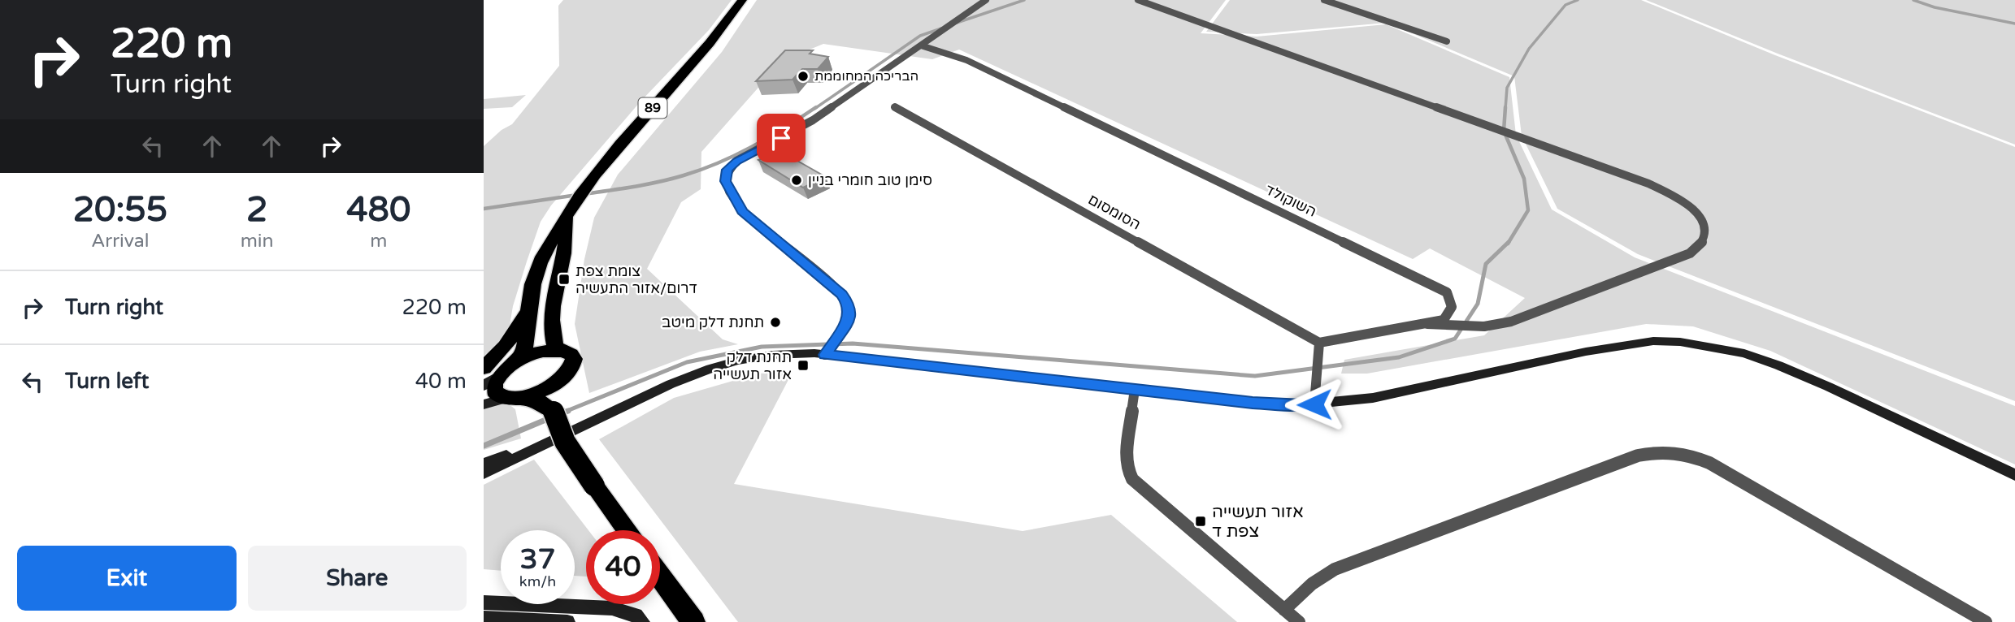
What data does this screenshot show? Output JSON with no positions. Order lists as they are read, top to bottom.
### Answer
{
  "streets": {
    "highway": ["89"],
    "street": ["השוקולד", "הסומסום"]
  },
  "crossings": [
    ["השוקולד", "הסומסום"]
  ],
  "places": {
    "other": ["הבריכה המחוממת", "סימן טוב חומרי בניין", "תחנת דלק מיטב"],
    "transit": ["צומת צפת דרום/אזור התעשיה", "תחנת דלק אזור תעשייה", "אזור תעשייה צפת ד"]
  },
  "page": {
    "turn": ["220 m", "Turn right"],
    "eta": [
      "20:55",
      "Arrival",
      "2",
      "min",
      "480",
      "m"
    ],
    "list": [
      {
        "name": "Turn right",
        "value": "220 m"
      },
      {
        "name": "Turn left",
        "value": "40 m"
      }
    ],
    "speed": "37 km/h",
    "limit": "40",
    "buttons": ["Exit", "Share"]
  }
}
